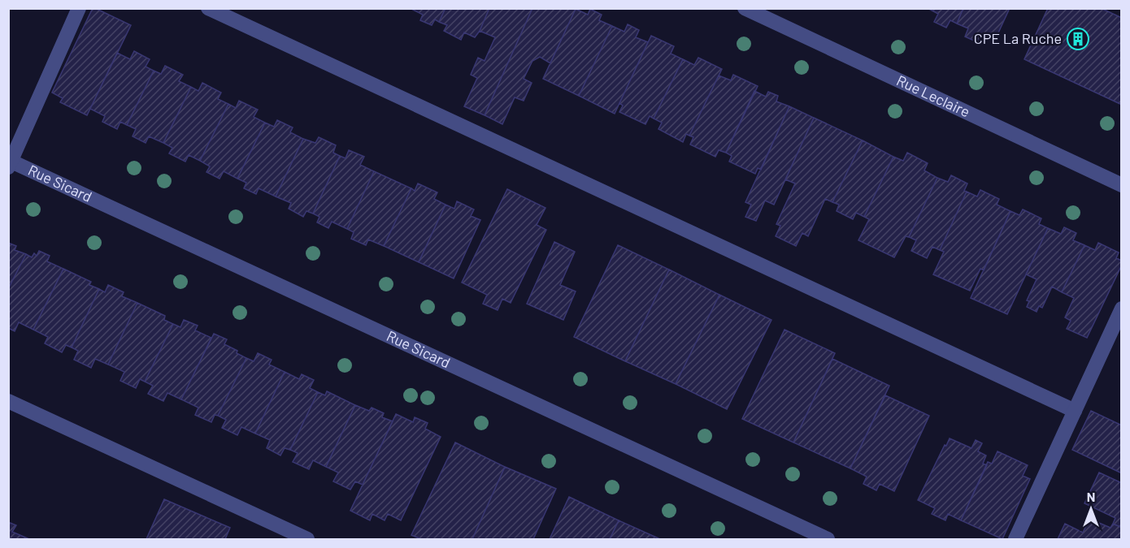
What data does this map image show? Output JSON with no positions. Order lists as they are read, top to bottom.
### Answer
{
  "streets": {
    "street": ["Rue Leclaire", "Rue Sicard"]
  },
  "places": {
    "building": ["CPE La Ruche"]
  },
  "north": "top"
}
